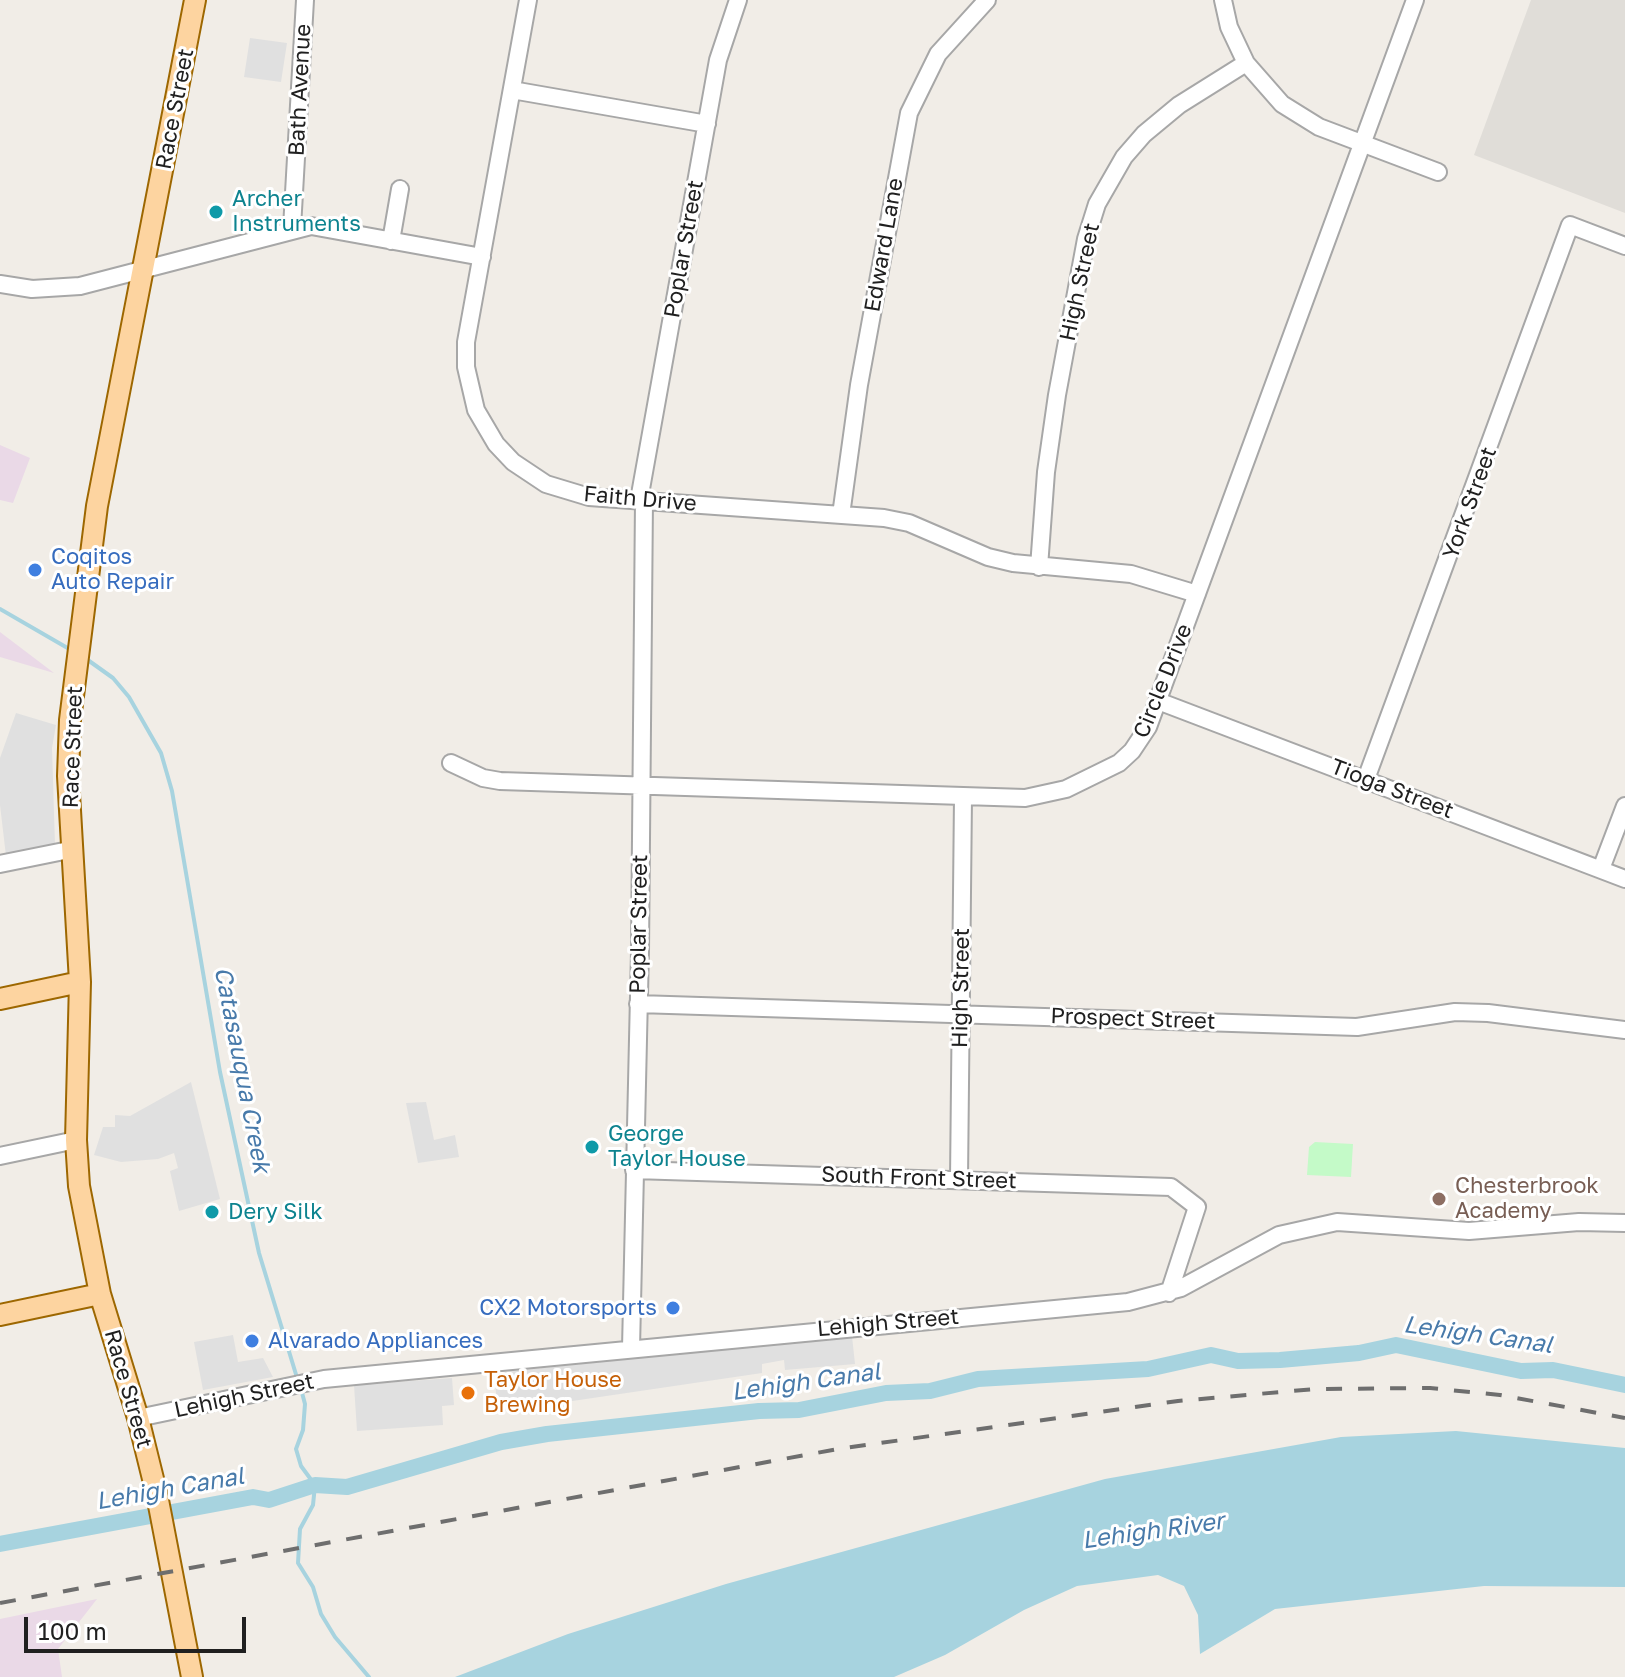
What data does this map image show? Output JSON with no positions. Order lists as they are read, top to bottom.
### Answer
{
  "streets": {
    "main road": ["Race Street"],
    "street": [
      "Bath Avenue",
      "Edward Lane",
      "Poplar Street",
      "High Street",
      "Faith Drive",
      "York Street",
      "Circle Drive",
      "Tioga Street",
      "Prospect Street",
      "South Front Street",
      "Lehigh Street"
    ]
  },
  "crossings": [
    ["Race Street", "Lehigh Street"],
    ["Edward Lane", "Faith Drive"],
    ["Poplar Street", "Faith Drive"],
    ["Poplar Street", "Circle Drive"],
    ["Poplar Street", "Prospect Street"],
    ["Poplar Street", "South Front Street"],
    ["Poplar Street", "Lehigh Street"],
    ["High Street", "Faith Drive"],
    ["High Street", "Circle Drive"],
    ["High Street", "Prospect Street"],
    ["High Street", "South Front Street"],
    ["Faith Drive", "Circle Drive"],
    ["York Street", "Tioga Street"],
    ["Circle Drive", "Tioga Street"],
    ["South Front Street", "Lehigh Street"]
  ],
  "water": ["Catasauqua Creek", "Lehigh Canal", "Lehigh River"],
  "places": [
    "Archer Instruments",
    "Coqitos Auto Repair",
    "George Taylor House",
    "Chesterbrook Academy",
    "Dery Silk",
    "CX2 Motorsports",
    "Alvarado Appliances",
    "Taylor House Brewing"
  ],
  "scale_bar": "100 m"
}
